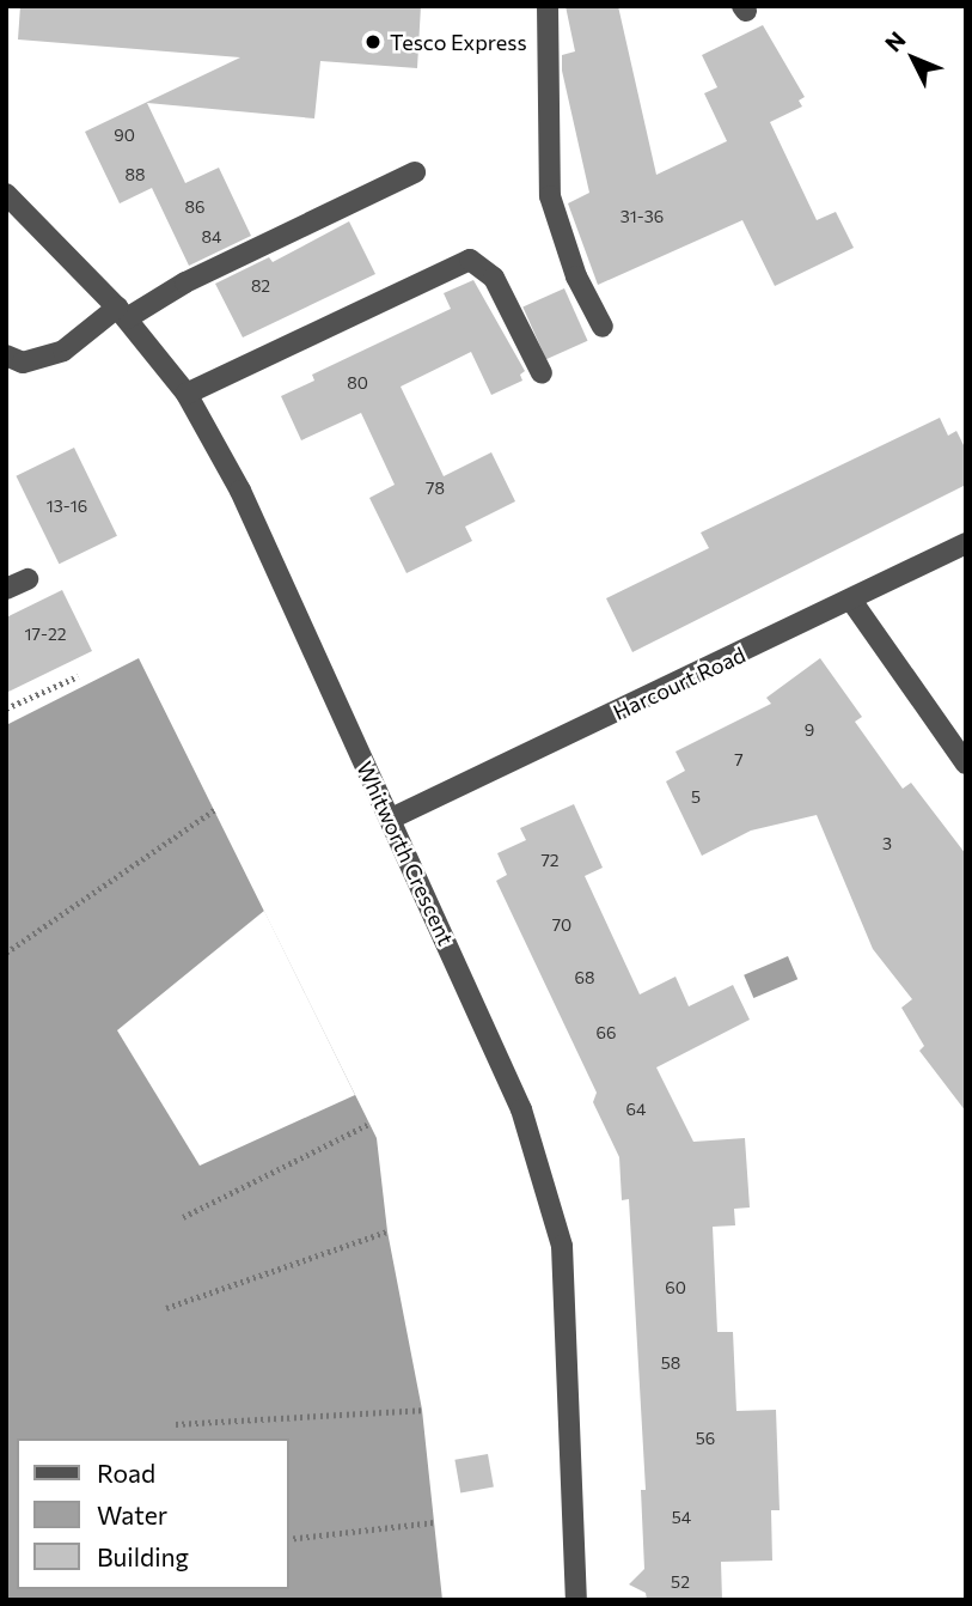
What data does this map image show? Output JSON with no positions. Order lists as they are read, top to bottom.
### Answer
{
  "streets": {
    "street": ["Harcourt Road", "Whitworth Crescent"]
  },
  "crossings": [
    ["Harcourt Road", "Whitworth Crescent"]
  ],
  "places": ["Tesco Express"],
  "house_numbers": [
    "90",
    "88",
    "86",
    "31-36",
    "84",
    "82",
    "80",
    "78",
    "13-16",
    "17-22",
    "9",
    "7",
    "5",
    "3",
    "72",
    "70",
    "68",
    "66",
    "64",
    "60",
    "58",
    "56",
    "54",
    "52"
  ],
  "legend": ["Road", "Water", "Building"],
  "north": "top left"
}
